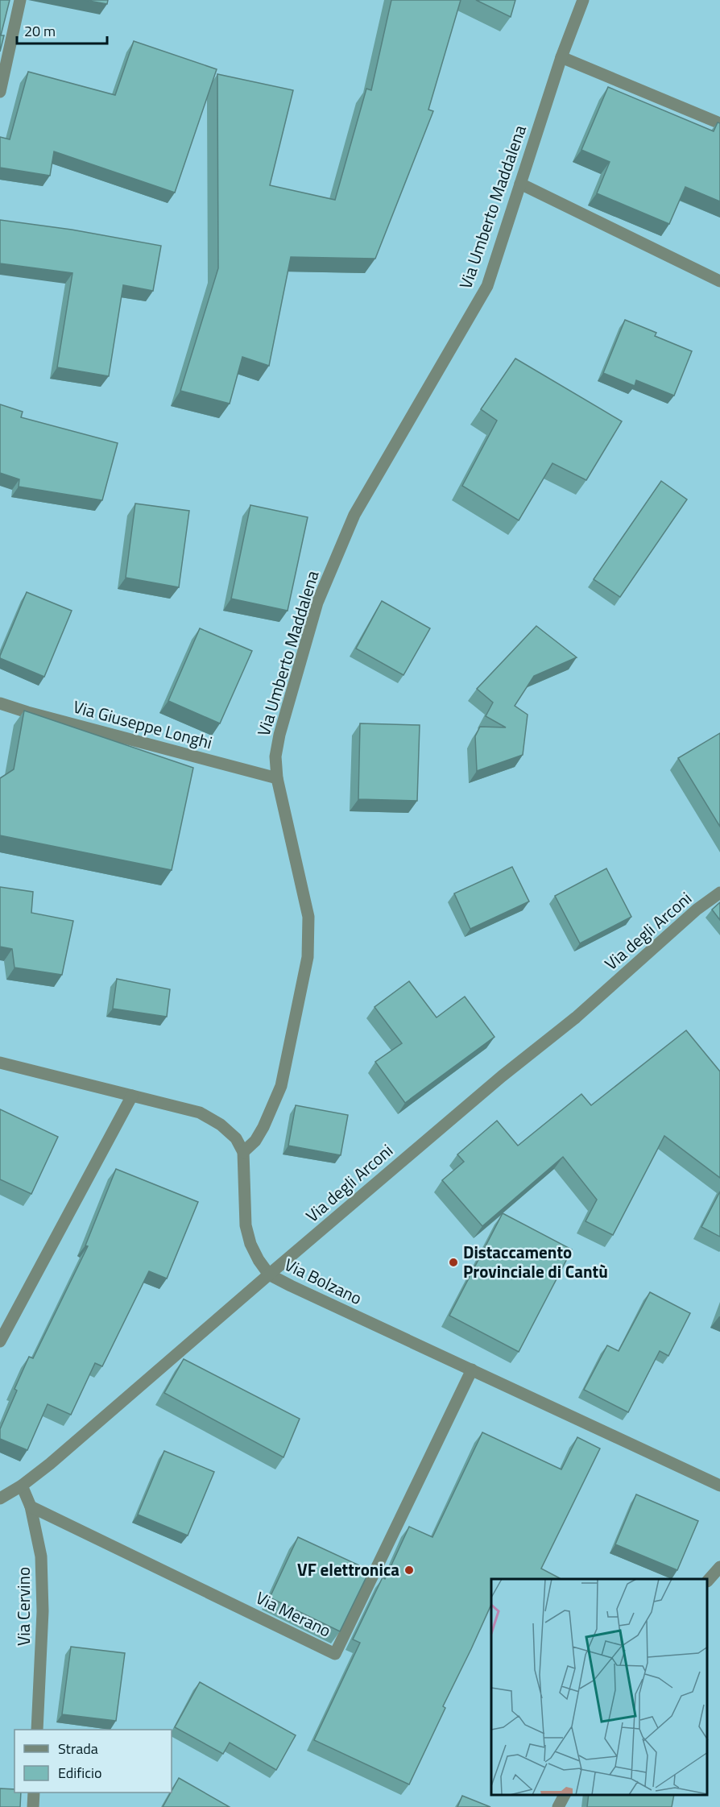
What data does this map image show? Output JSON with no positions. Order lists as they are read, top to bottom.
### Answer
{
  "streets": {
    "street": [
      "Via Umberto Maddalena",
      "Via Giuseppe Longhi",
      "Via degli Arconi",
      "Via Bolzano",
      "Via Cervino",
      "Via Merano"
    ]
  },
  "crossings": [
    ["Via Umberto Maddalena", "Via Giuseppe Longhi"],
    ["Via Umberto Maddalena", "Via Bolzano"],
    ["Via degli Arconi", "Via Bolzano"],
    ["Via degli Arconi", "Via Cervino"],
    ["Via Bolzano", "Via Merano"],
    ["Via Cervino", "Via Merano"]
  ],
  "places": ["Distaccamento Provinciale di Cantù", "VF elettronica"],
  "legend": ["Strada", "Edificio"],
  "scale_bar": "20 m"
}
